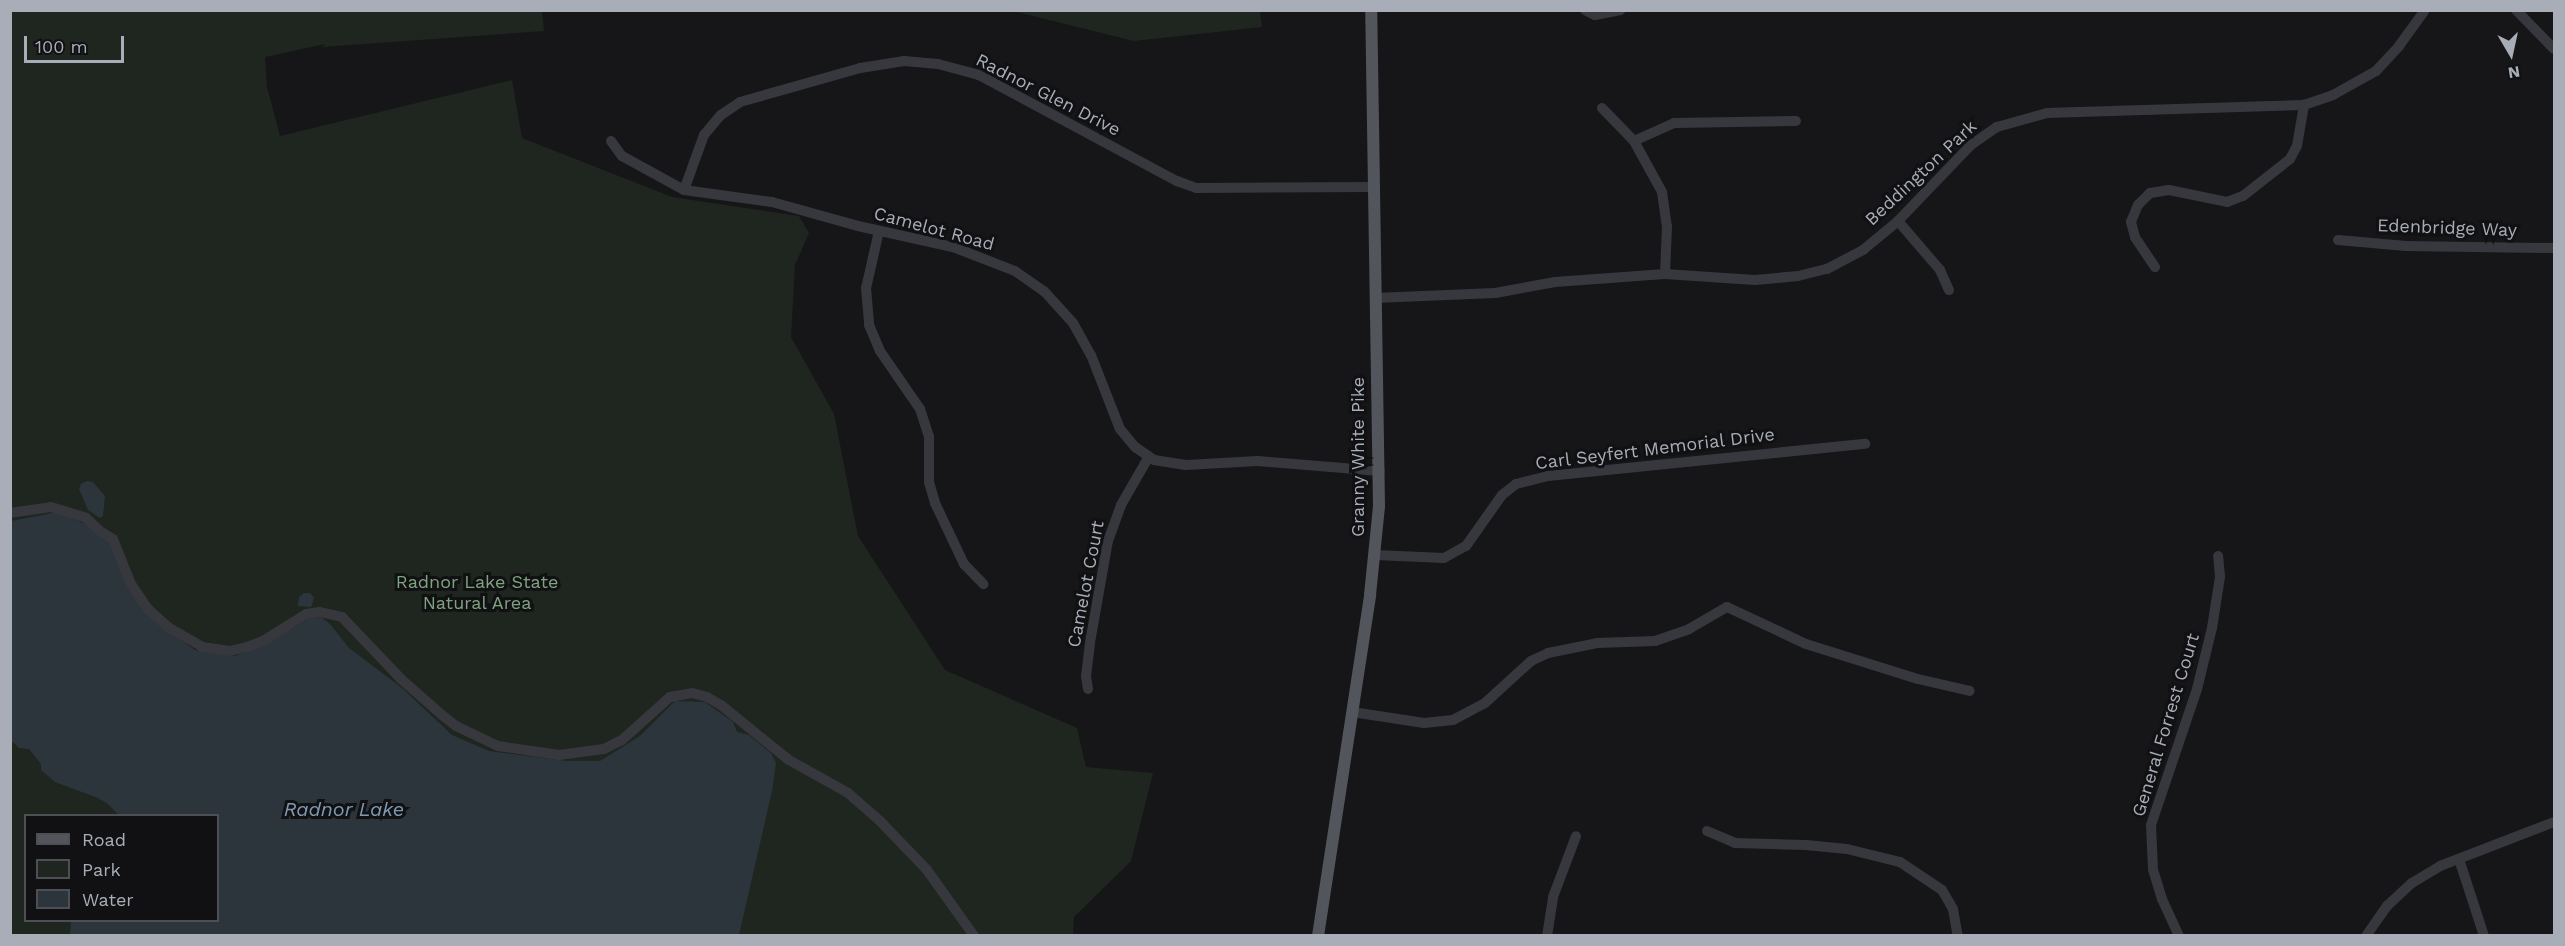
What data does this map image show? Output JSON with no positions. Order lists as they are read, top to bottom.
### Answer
{
  "streets": {
    "main road": ["Granny White Pike"],
    "street": [
      "Radnor Glen Drive",
      "Beddington Park",
      "Edenbridge Way",
      "Camelot Road",
      "Carl Seyfert Memorial Drive",
      "Camelot Court",
      "General Forrest Court"
    ]
  },
  "crossings": [
    ["Radnor Glen Drive", "Camelot Road"],
    ["Radnor Glen Drive", "Granny White Pike"],
    ["Beddington Park", "Granny White Pike"],
    ["Camelot Road", "Camelot Court"],
    ["Carl Seyfert Memorial Drive", "Granny White Pike"]
  ],
  "water": ["Radnor Lake"],
  "parks": ["Radnor Lake State Natural Area"],
  "legend": ["Road", "Park", "Water"],
  "scale_bar": "100 m",
  "north": "bottom"
}
